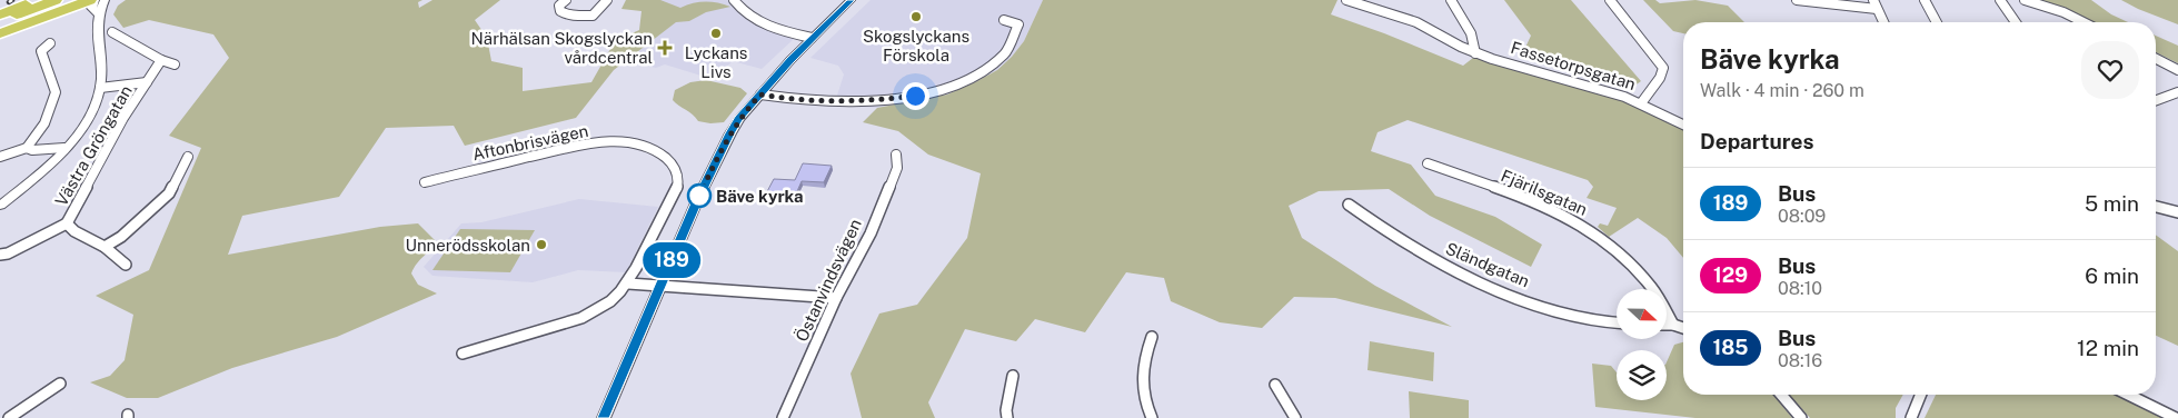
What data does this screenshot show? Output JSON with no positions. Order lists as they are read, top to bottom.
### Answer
{
  "streets": {
    "street": [
      "Fassetorpsgatan",
      "Aftonbrisvägen",
      "Västra Gröngatan",
      "Fjärilsgatan",
      "Sländgatan",
      "Östanvindsvägen"
    ]
  },
  "places": {
    "other": [
      "Skogslyckans Förskola",
      "Lyckans Livs",
      "Bäve kyrka",
      "Unnerödsskolan"
    ],
    "health": ["Närhälsan Skogslyckan vårdcentral"]
  },
  "lines": ["bus line 189"],
  "north": "right",
  "page": {
    "on_map": "189",
    "heading": [
      ["Bäve kyrka", "Walk · 4 min · 260 m"],
      "Departures"
    ],
    "list": [
      {
        "mark": "189",
        "name": "Bus",
        "note": "08:09",
        "value": "5 min"
      },
      {
        "mark": "129",
        "name": "Bus",
        "note": "08:10",
        "value": "6 min"
      },
      {
        "mark": "185",
        "name": "Bus",
        "note": "08:16",
        "value": "12 min"
      }
    ]
  }
}
